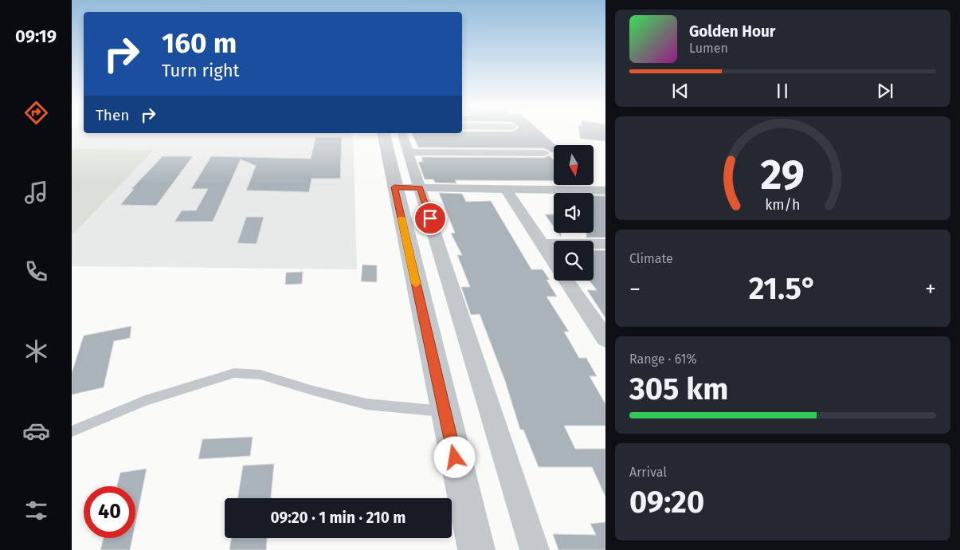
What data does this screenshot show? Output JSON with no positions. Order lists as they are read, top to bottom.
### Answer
{
  "north": "bottom",
  "page": {
    "tabs": "09:19",
    "turn": ["160 m", "Turn right"],
    "song": ["Golden Hour", "Lumen"],
    "then": "Then",
    "tile": [
      "Climate",
      ["Range · 61%", "305 km"],
      ["Arrival", "09:20"]
    ],
    "heat": ["−", "21.5°", "+"],
    "limit": "40",
    "trip": "09:20 · 1 min · 210 m",
    "gauge": ["29", "km/h"]
  }
}
